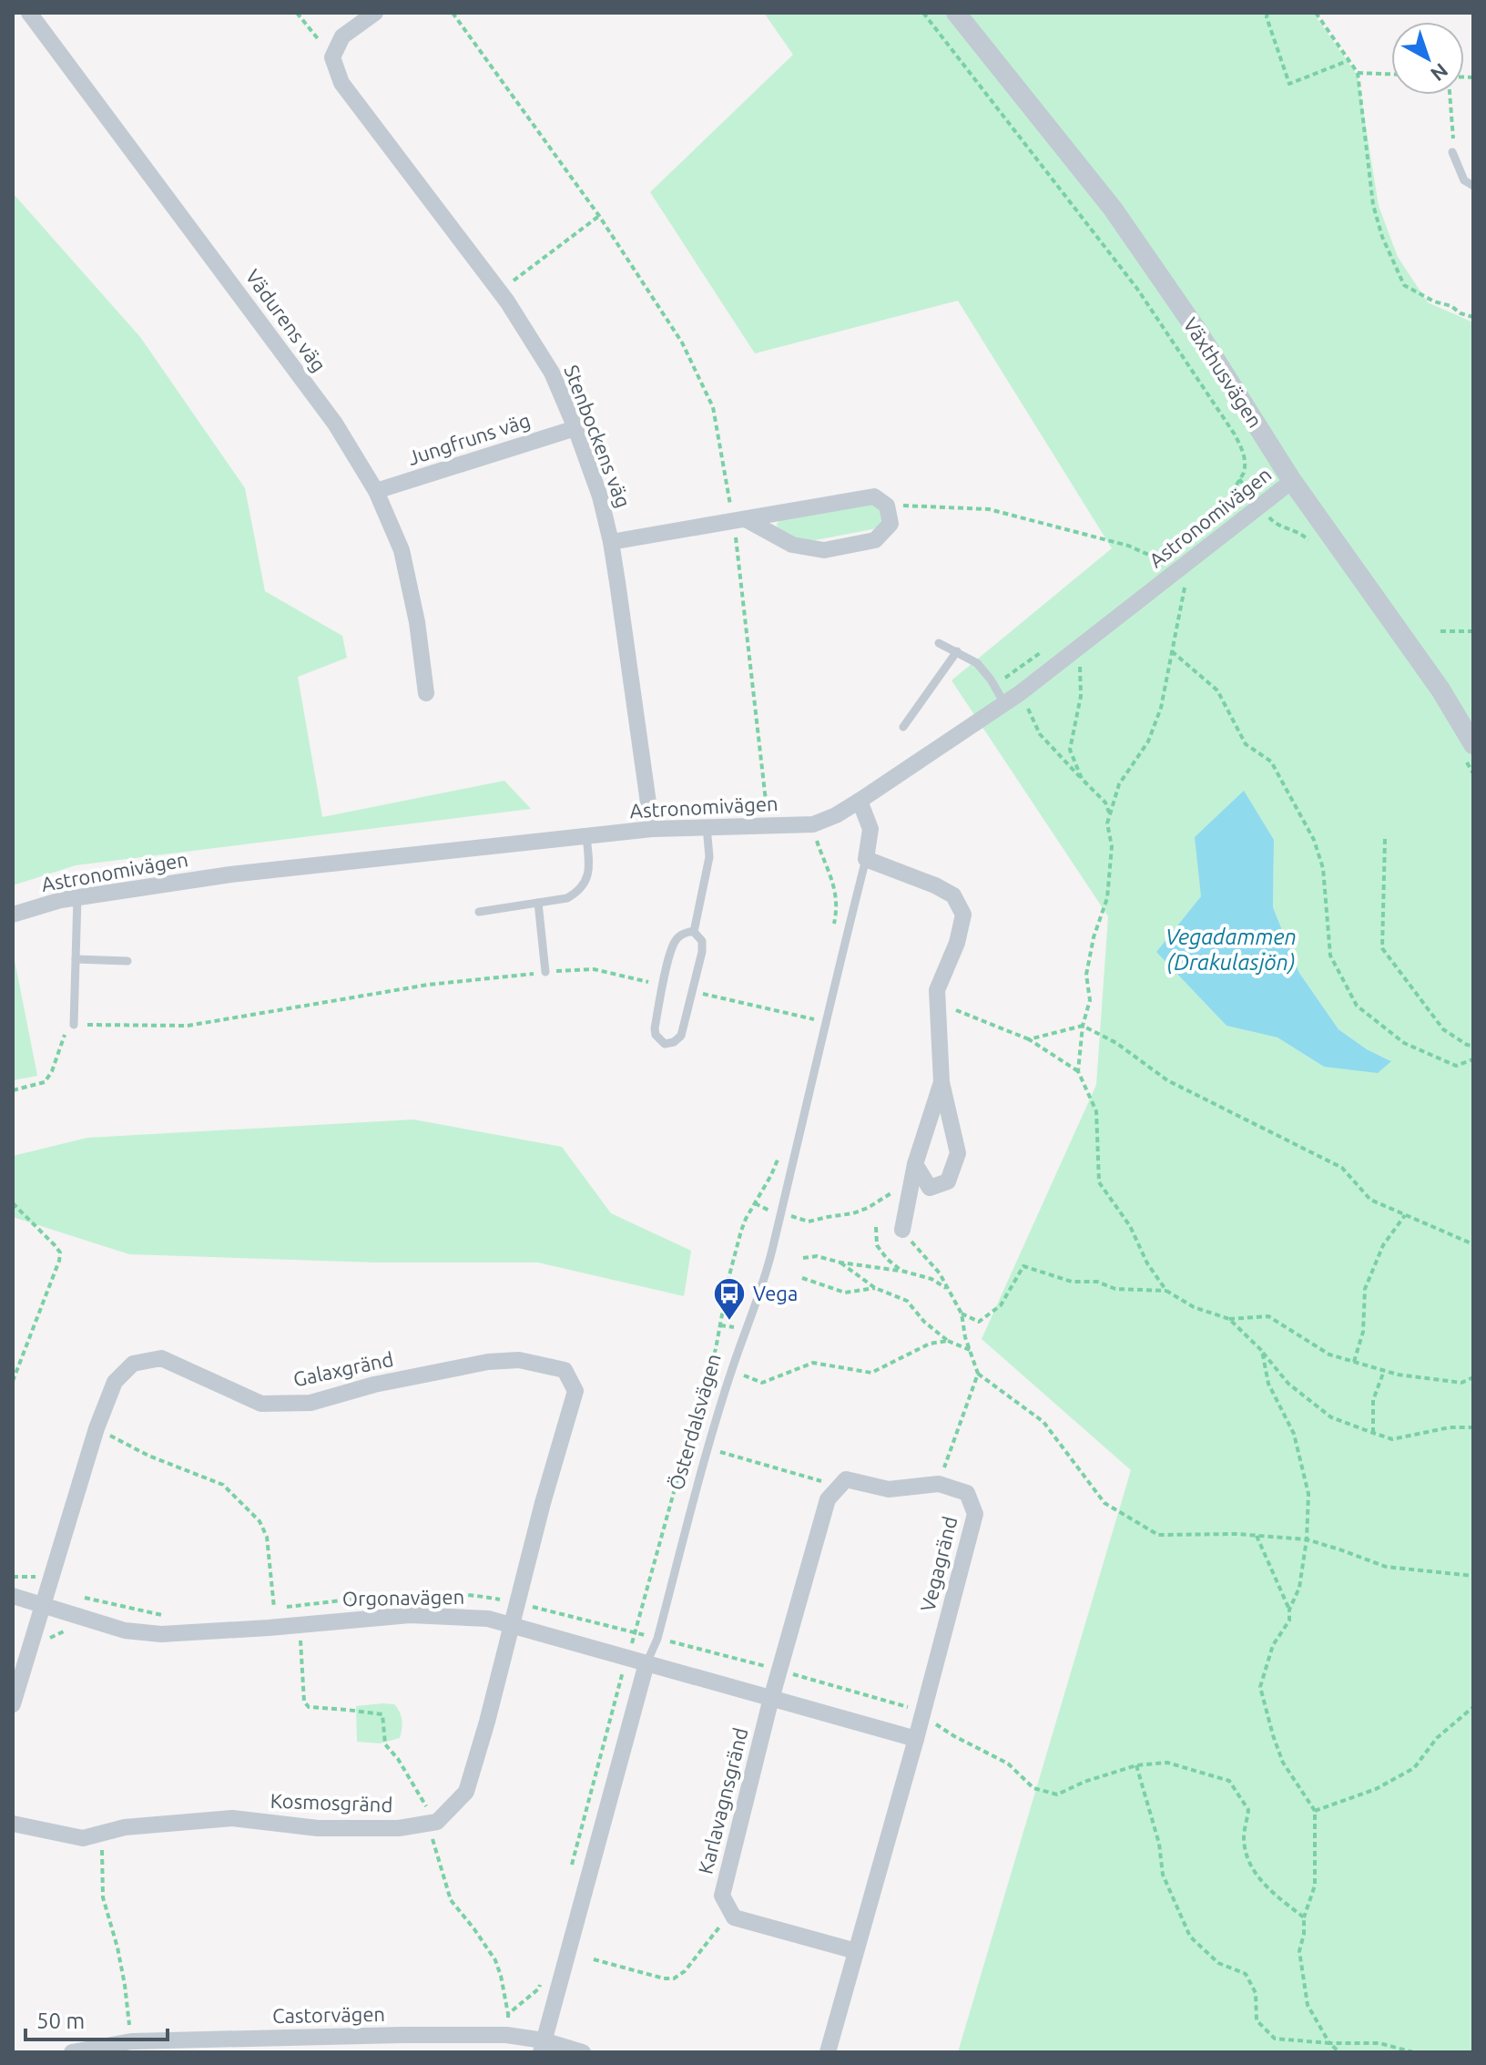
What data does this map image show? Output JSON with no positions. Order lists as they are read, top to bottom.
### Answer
{
  "streets": {
    "street": [
      "Vädurens väg",
      "Växthusvägen",
      "Stenbockens väg",
      "Jungfruns väg",
      "Astronomivägen",
      "Galaxgränd",
      "Österdalsvägen",
      "Vegagränd",
      "Orgonavägen",
      "Karlavagnsgränd",
      "Kosmosgränd",
      "Castorvägen"
    ]
  },
  "crossings": [
    ["Vädurens väg", "Jungfruns väg"],
    ["Växthusvägen", "Astronomivägen"],
    ["Stenbockens väg", "Jungfruns väg"],
    ["Stenbockens väg", "Astronomivägen"],
    ["Astronomivägen", "Österdalsvägen"],
    ["Galaxgränd", "Orgonavägen"],
    ["Galaxgränd", "Kosmosgränd"],
    ["Österdalsvägen", "Orgonavägen"],
    ["Österdalsvägen", "Castorvägen"],
    ["Vegagränd", "Orgonavägen"],
    ["Orgonavägen", "Karlavagnsgränd"],
    ["Orgonavägen", "Kosmosgränd"]
  ],
  "water": ["Vegadammen (Drakulasjön)"],
  "places": {
    "bus stop": ["Vega"]
  },
  "scale_bar": "50 m",
  "north": "bottom right"
}
